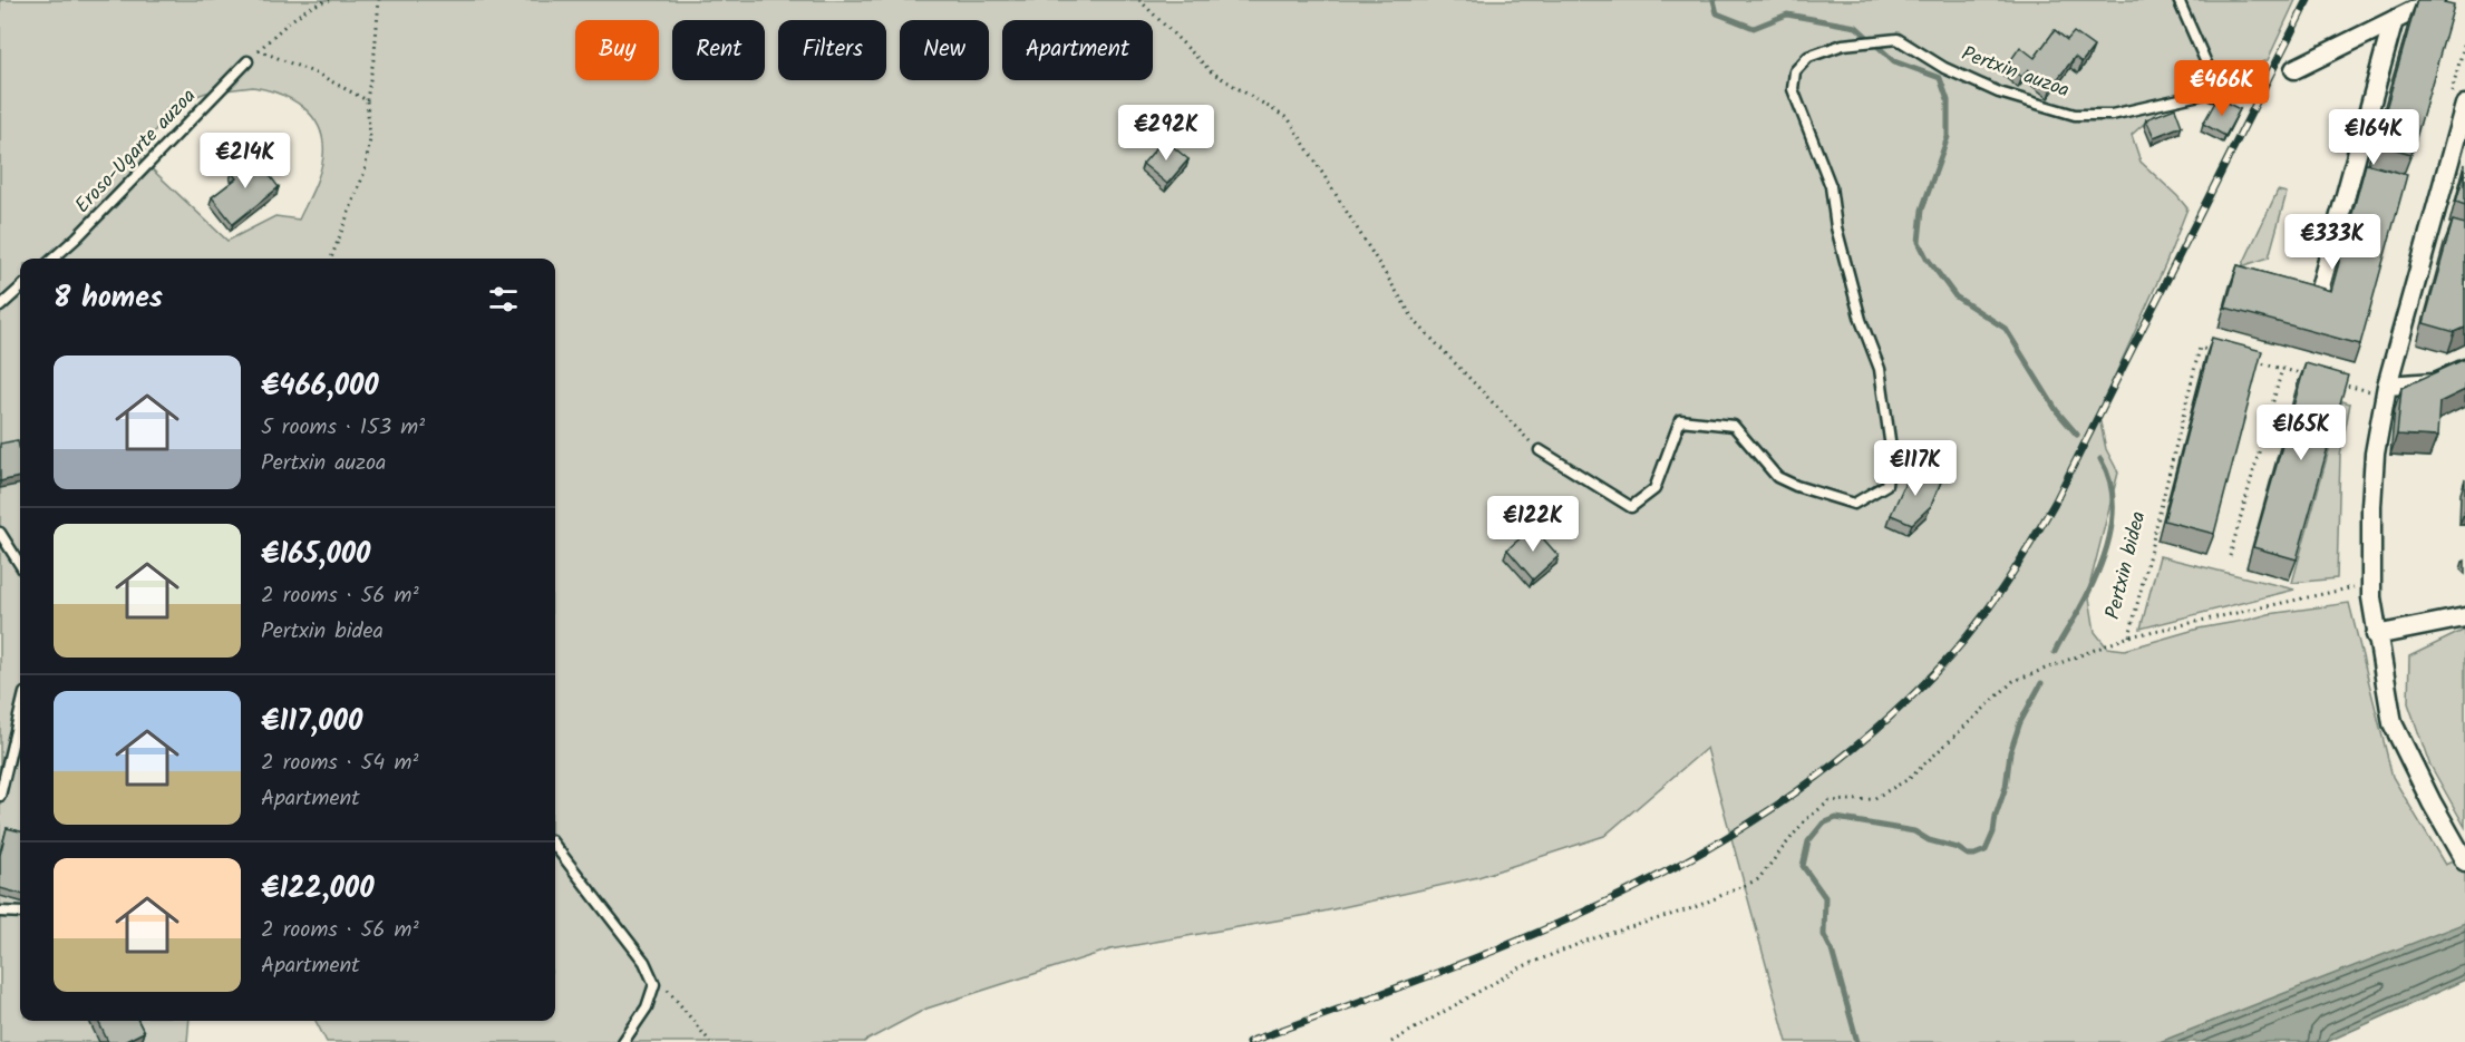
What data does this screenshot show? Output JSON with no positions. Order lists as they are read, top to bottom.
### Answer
{
  "streets": {
    "street": ["Pertxin auzoa"],
    "lane": ["Eroso-Ugarte auzoa"],
    "path": ["Pertxin bidea"]
  },
  "page": {
    "chip": [
      "Buy",
      "Rent",
      "Filters",
      "New",
      "Apartment"
    ],
    "price": [
      "€466K",
      "€292K",
      "€164K",
      "€214K",
      "€333K",
      "€165K",
      "€117K",
      "€122K"
    ],
    "heading": "8 homes",
    "list": [
      {
        "name": "€466,000",
        "note": "5 rooms · 153 m² · Pertxin auzoa"
      },
      {
        "name": "€165,000",
        "note": "2 rooms · 56 m² · Pertxin bidea"
      },
      {
        "name": "€117,000",
        "note": "2 rooms · 54 m² · Apartment"
      },
      {
        "name": "€122,000",
        "note": "2 rooms · 56 m² · Apartment"
      }
    ]
  }
}
